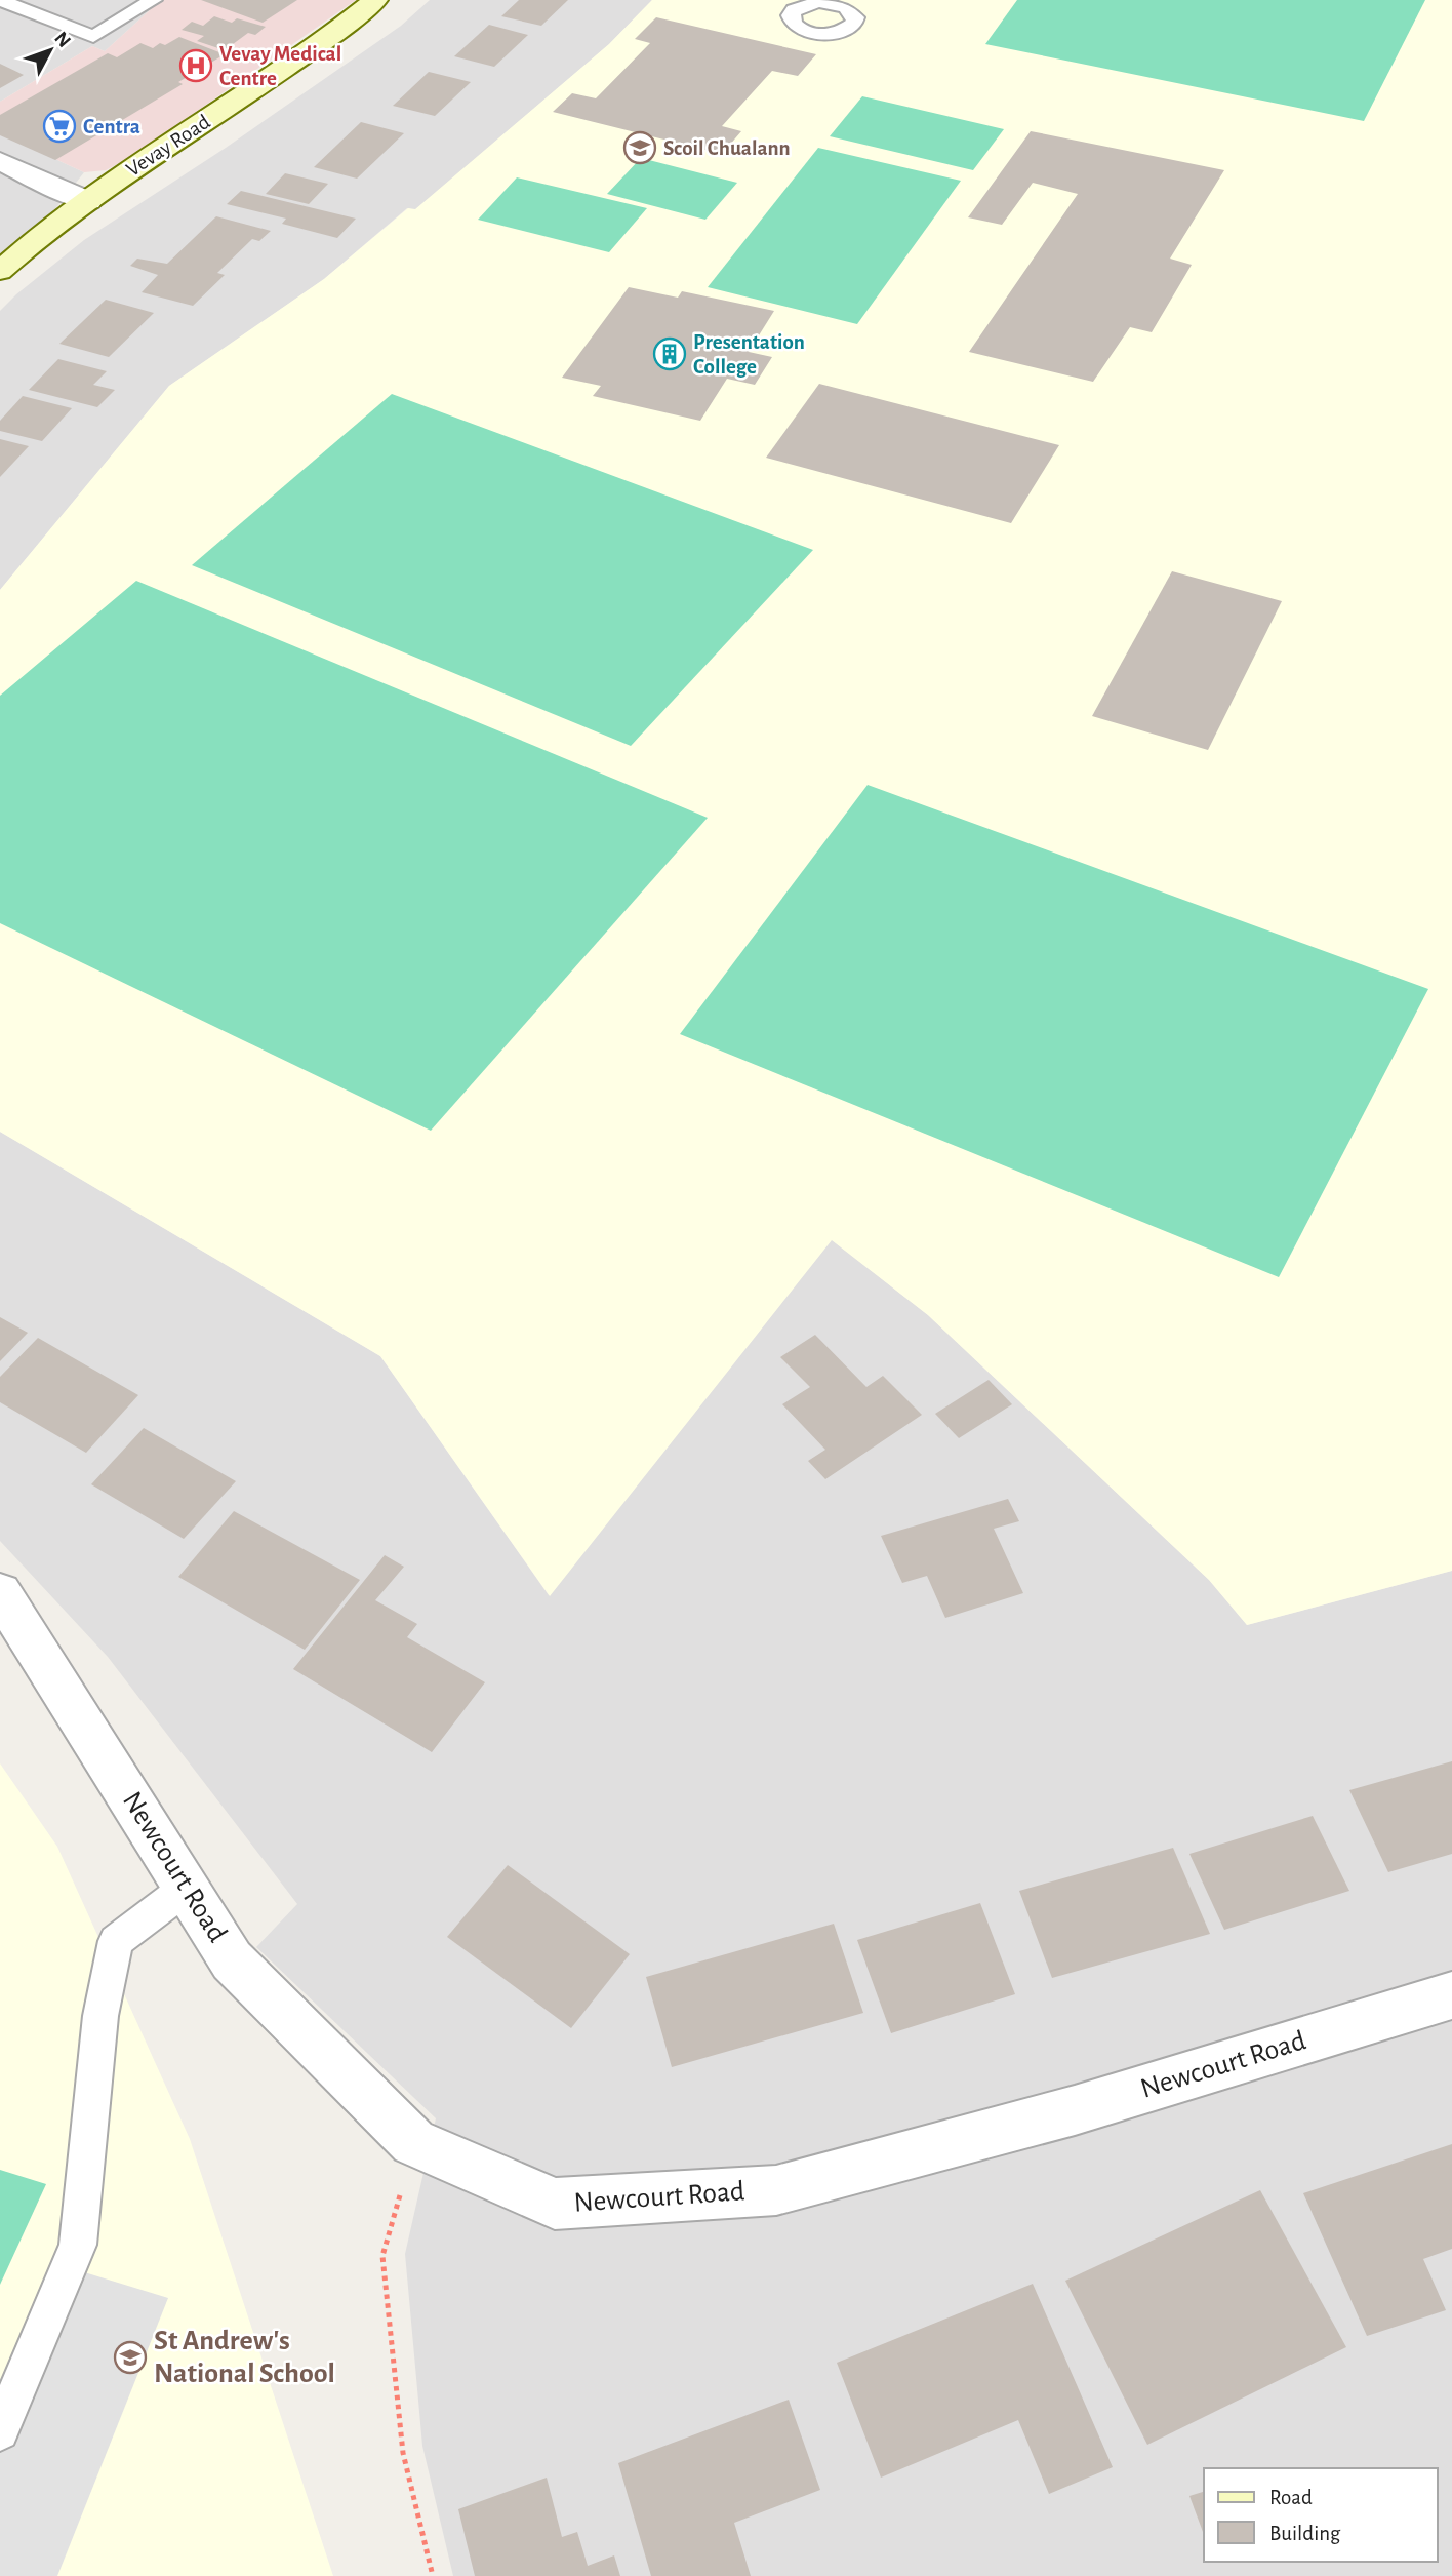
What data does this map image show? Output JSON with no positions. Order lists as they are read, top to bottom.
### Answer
{
  "streets": {
    "main road": ["Vevay Road"],
    "street": ["Newcourt Road"]
  },
  "places": {
    "hospital": ["Vevay Medical Centre"],
    "supermarket": ["Centra"],
    "school or university": ["Scoil Chualann", "St Andrew's National School"],
    "building": ["Presentation College"]
  },
  "legend": ["Road", "Building"],
  "north": "top right"
}
